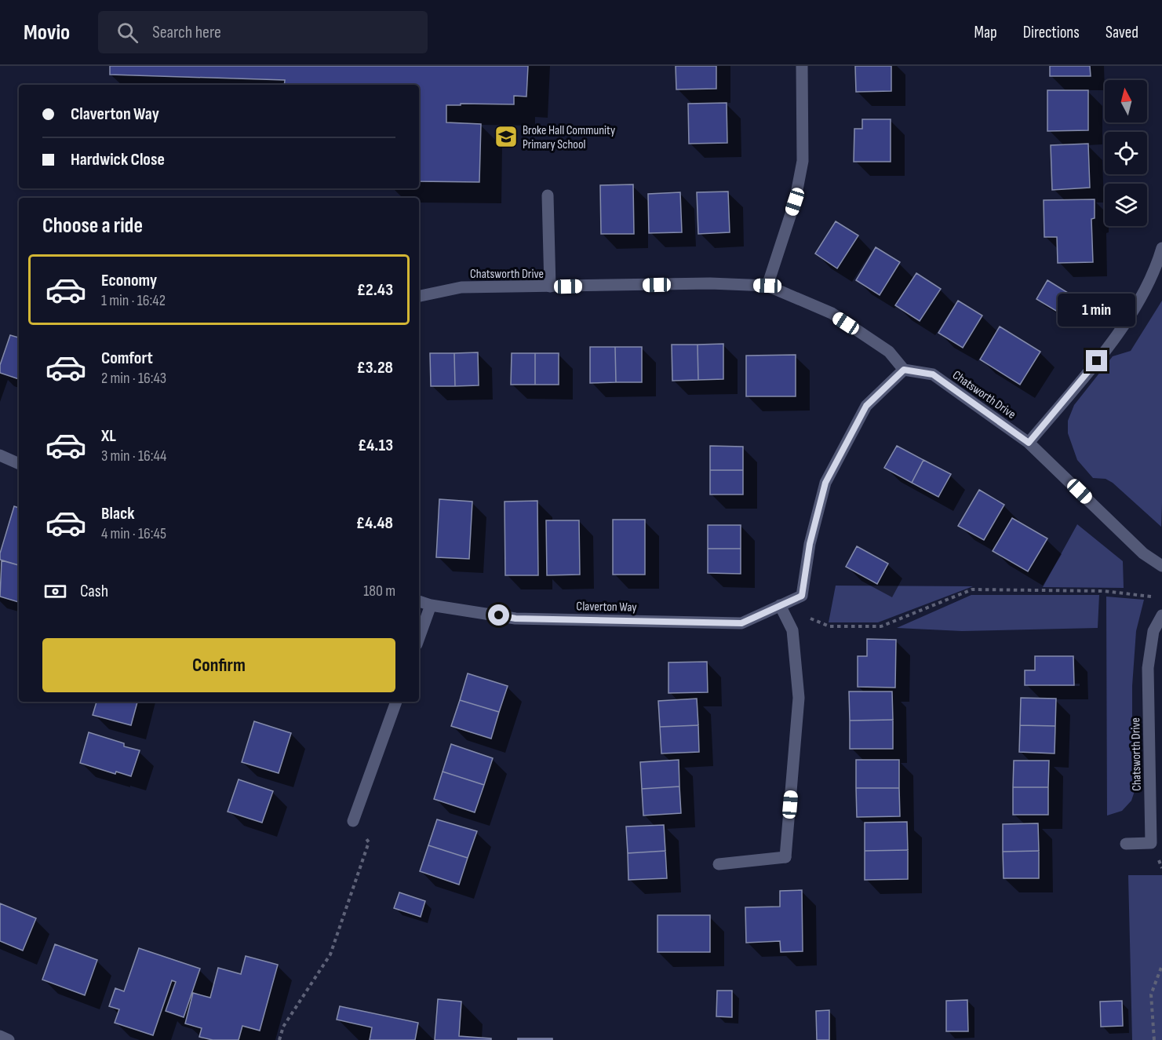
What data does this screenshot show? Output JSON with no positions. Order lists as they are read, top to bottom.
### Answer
{
  "streets": {
    "street": ["Chatsworth Drive", "Claverton Way"]
  },
  "crossings": [
    ["Chatsworth Drive", "Claverton Way"]
  ],
  "places": {
    "school or university": ["Broke Hall Community Primary School"]
  },
  "north": "top",
  "page": {
    "header": "Movio",
    "search": "Search here",
    "nav": ["Map", "Directions", "Saved"],
    "banner": ["Claverton Way", "Hardwick Close"],
    "heading": "Choose a ride",
    "list": [
      {
        "name": "Economy",
        "note": "1 min · 16:42",
        "value": "£2.43"
      },
      {
        "name": "Comfort",
        "note": "2 min · 16:43",
        "value": "£3.28"
      },
      {
        "name": "XL",
        "note": "3 min · 16:44",
        "value": "£4.13"
      },
      {
        "name": "Black",
        "note": "4 min · 16:45",
        "value": "£4.48"
      }
    ],
    "bubble": "1 min",
    "pay": ["Cash", "180 m"],
    "buttons": "Confirm"
  }
}
